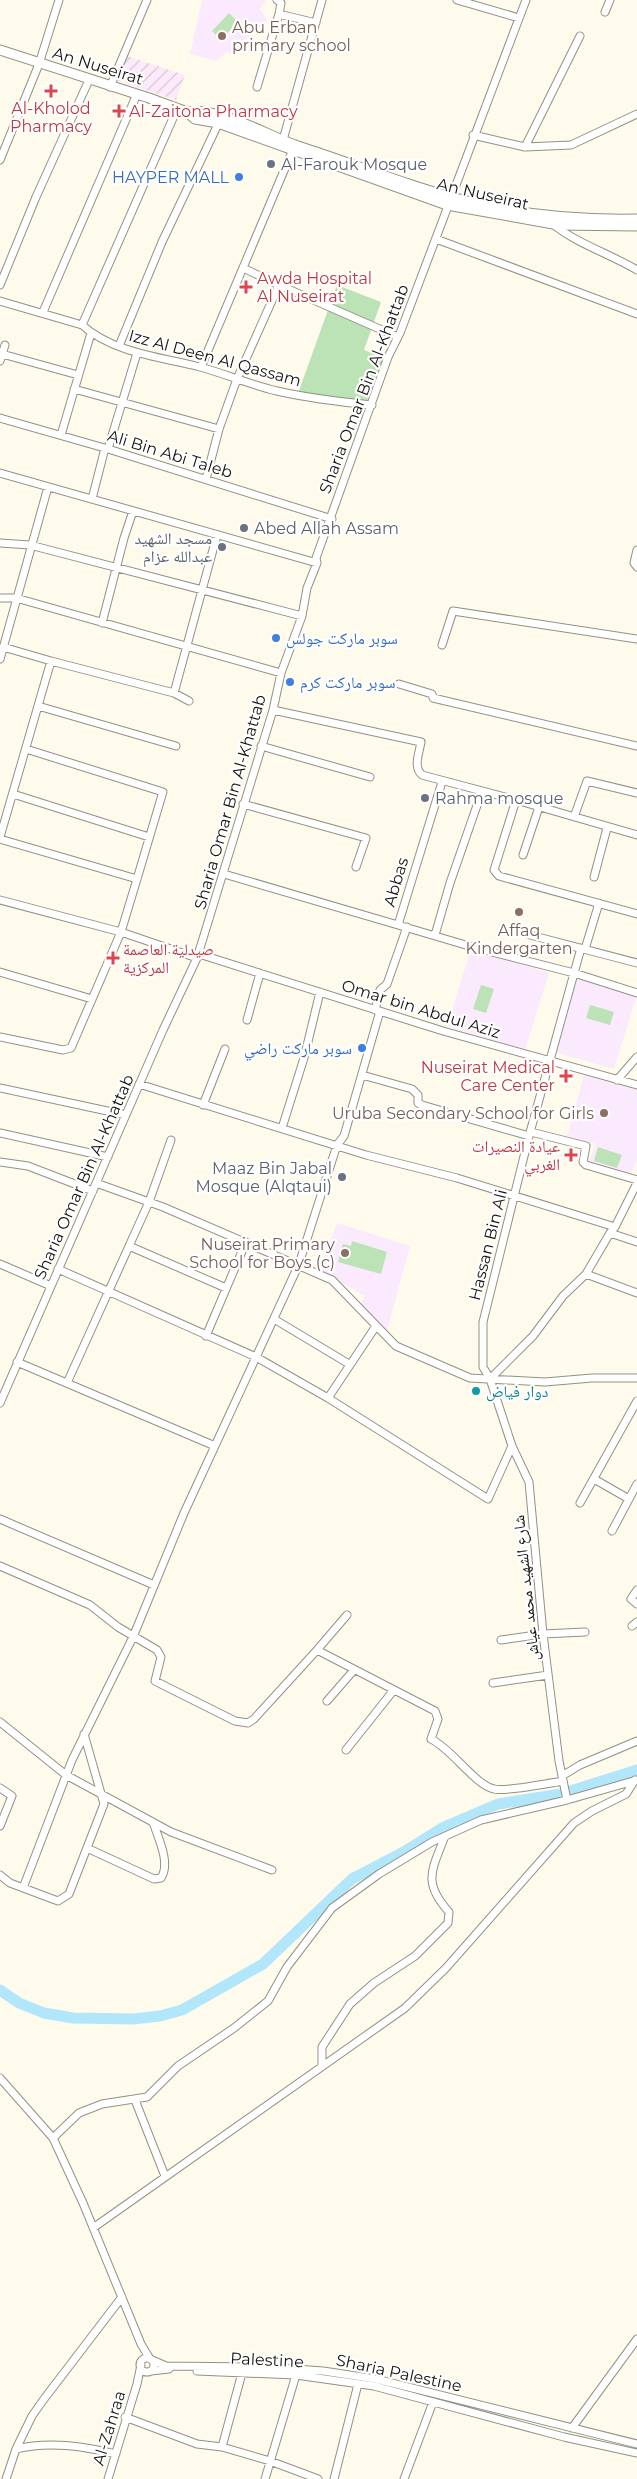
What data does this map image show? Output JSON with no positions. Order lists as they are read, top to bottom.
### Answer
{
  "streets": {
    "main road": ["An Nuseirat"],
    "street": [
      "Izz Al Deen Al Qassam",
      "Sharia Omar Bin Al-Khattab",
      "Ali Bin Abi Taleb",
      "Abbas",
      "Omar bin Abdul Aziz",
      "Hassan Bin Ali",
      "شارع الشهيد محمد عياش",
      "Palestine",
      "Sharia Palestine",
      "Al-Zahraa"
    ]
  },
  "crossings": [
    ["An Nuseirat", "Sharia Omar Bin Al-Khattab"],
    ["Izz Al Deen Al Qassam", "Sharia Omar Bin Al-Khattab"],
    ["Sharia Omar Bin Al-Khattab", "Ali Bin Abi Taleb"],
    ["Sharia Omar Bin Al-Khattab", "Omar bin Abdul Aziz"],
    ["Abbas", "Omar bin Abdul Aziz"],
    ["Omar bin Abdul Aziz", "Hassan Bin Ali"],
    ["Hassan Bin Ali", "شارع الشهيد محمد عياش"],
    ["Palestine", "Sharia Palestine"],
    ["Palestine", "Al-Zahraa"]
  ],
  "places": {
    "other": [
      "Abu Erban primary school",
      "Al-Farouk Mosque",
      "HAYPER MALL",
      "Abed Allah Assam",
      "مسجد الشهيد عبدالله عزام",
      "سوبر ماركت جولس",
      "سوبر ماركت كرم",
      "Rahma mosque",
      "Affaq Kindergarten",
      "سوبر ماركت راضي",
      "Uruba Secondary School for Girls",
      "Maaz Bin Jabal Mosque (Alqtaui)",
      "Nuseirat Primary School for Boys (c)",
      "دوار فياض"
    ],
    "health": [
      "Al-Kholod Pharmacy",
      "Al-Zaitona Pharmacy",
      "Awda Hospital Al Nuseirat",
      "صيدلية العاصمة المركزية",
      "Nuseirat Medical Care Center",
      "عيادة النصيرات الغربي"
    ]
  }
}
